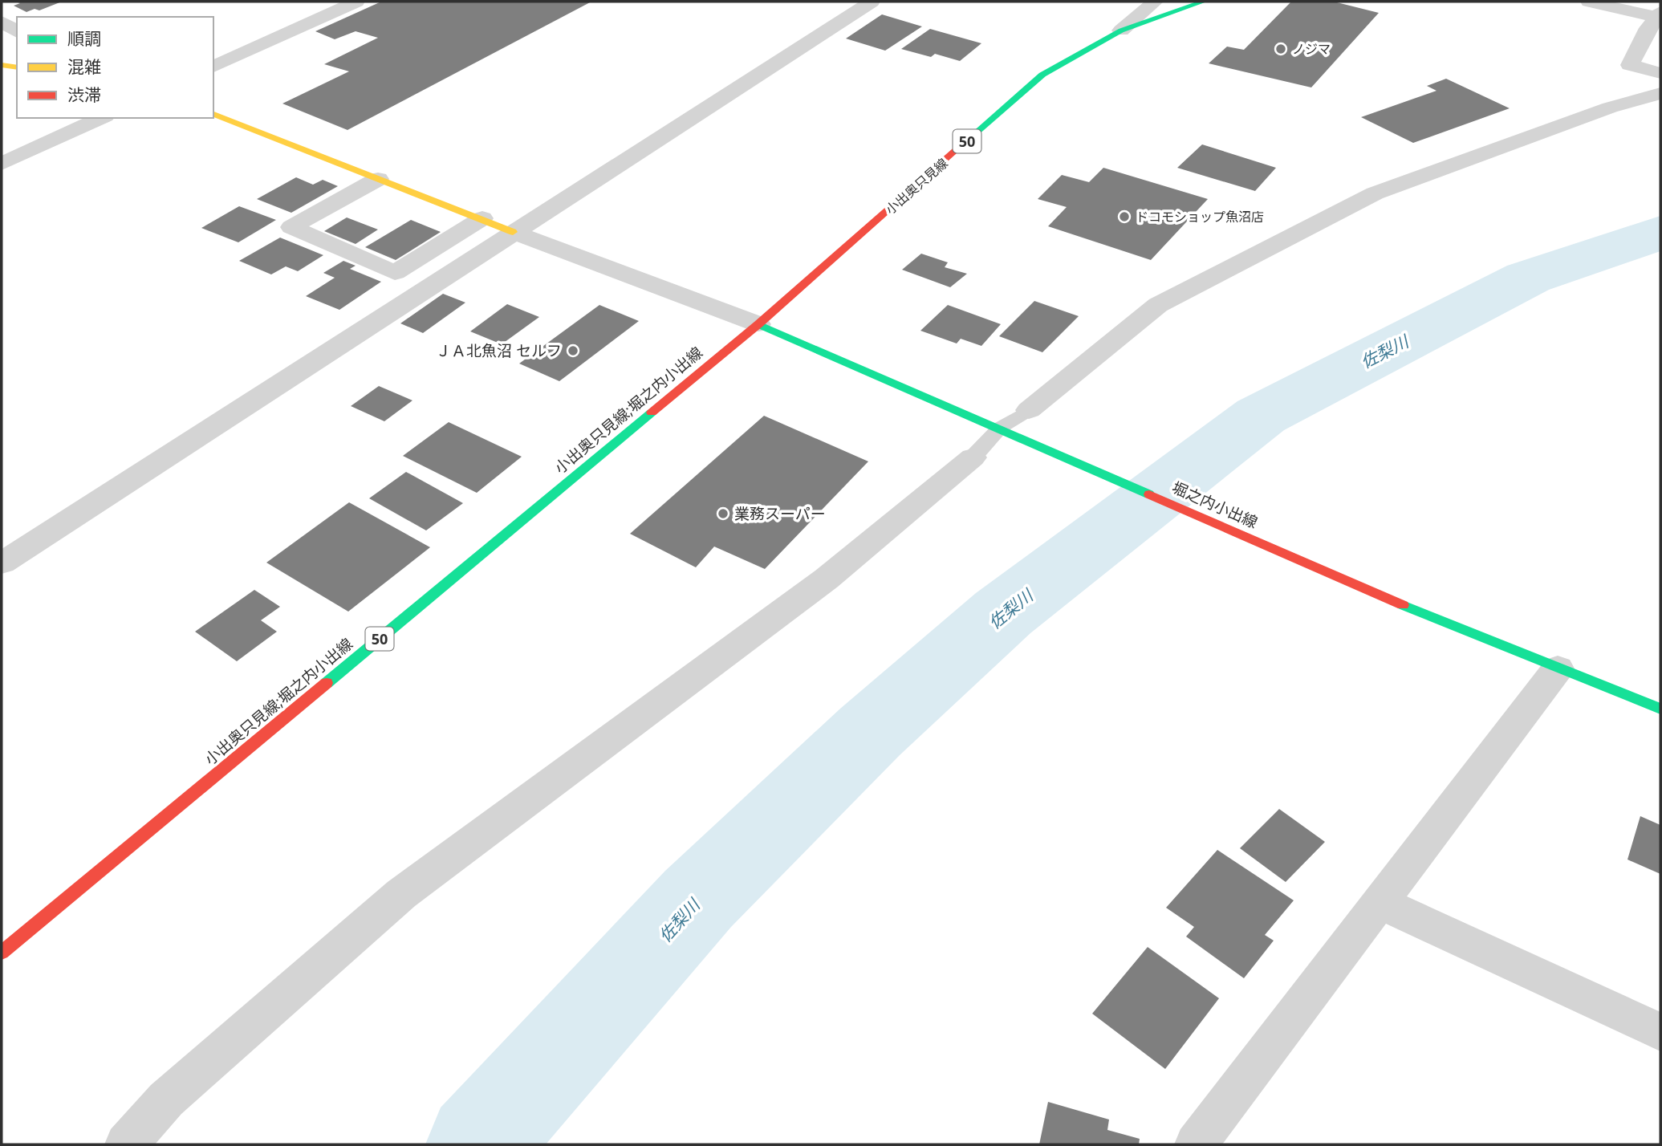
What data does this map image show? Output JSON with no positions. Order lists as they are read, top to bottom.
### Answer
{
  "streets": {
    "main road": [
      "50",
      "小出奥只見線",
      "小出奥只見線;堀之内小出線",
      "堀之内小出線"
    ]
  },
  "crossings": [
    ["小出奥只見線", "小出奥只見線;堀之内小出線"],
    ["小出奥只見線", "堀之内小出線"],
    ["小出奥只見線;堀之内小出線", "堀之内小出線"]
  ],
  "water": ["佐梨川"],
  "places": [
    "ノジマ",
    "ドコモショップ魚沼店",
    "ＪＡ北魚沼 セルフ",
    "業務スーパー"
  ],
  "legend": ["順調", "混雑", "渋滞"]
}
